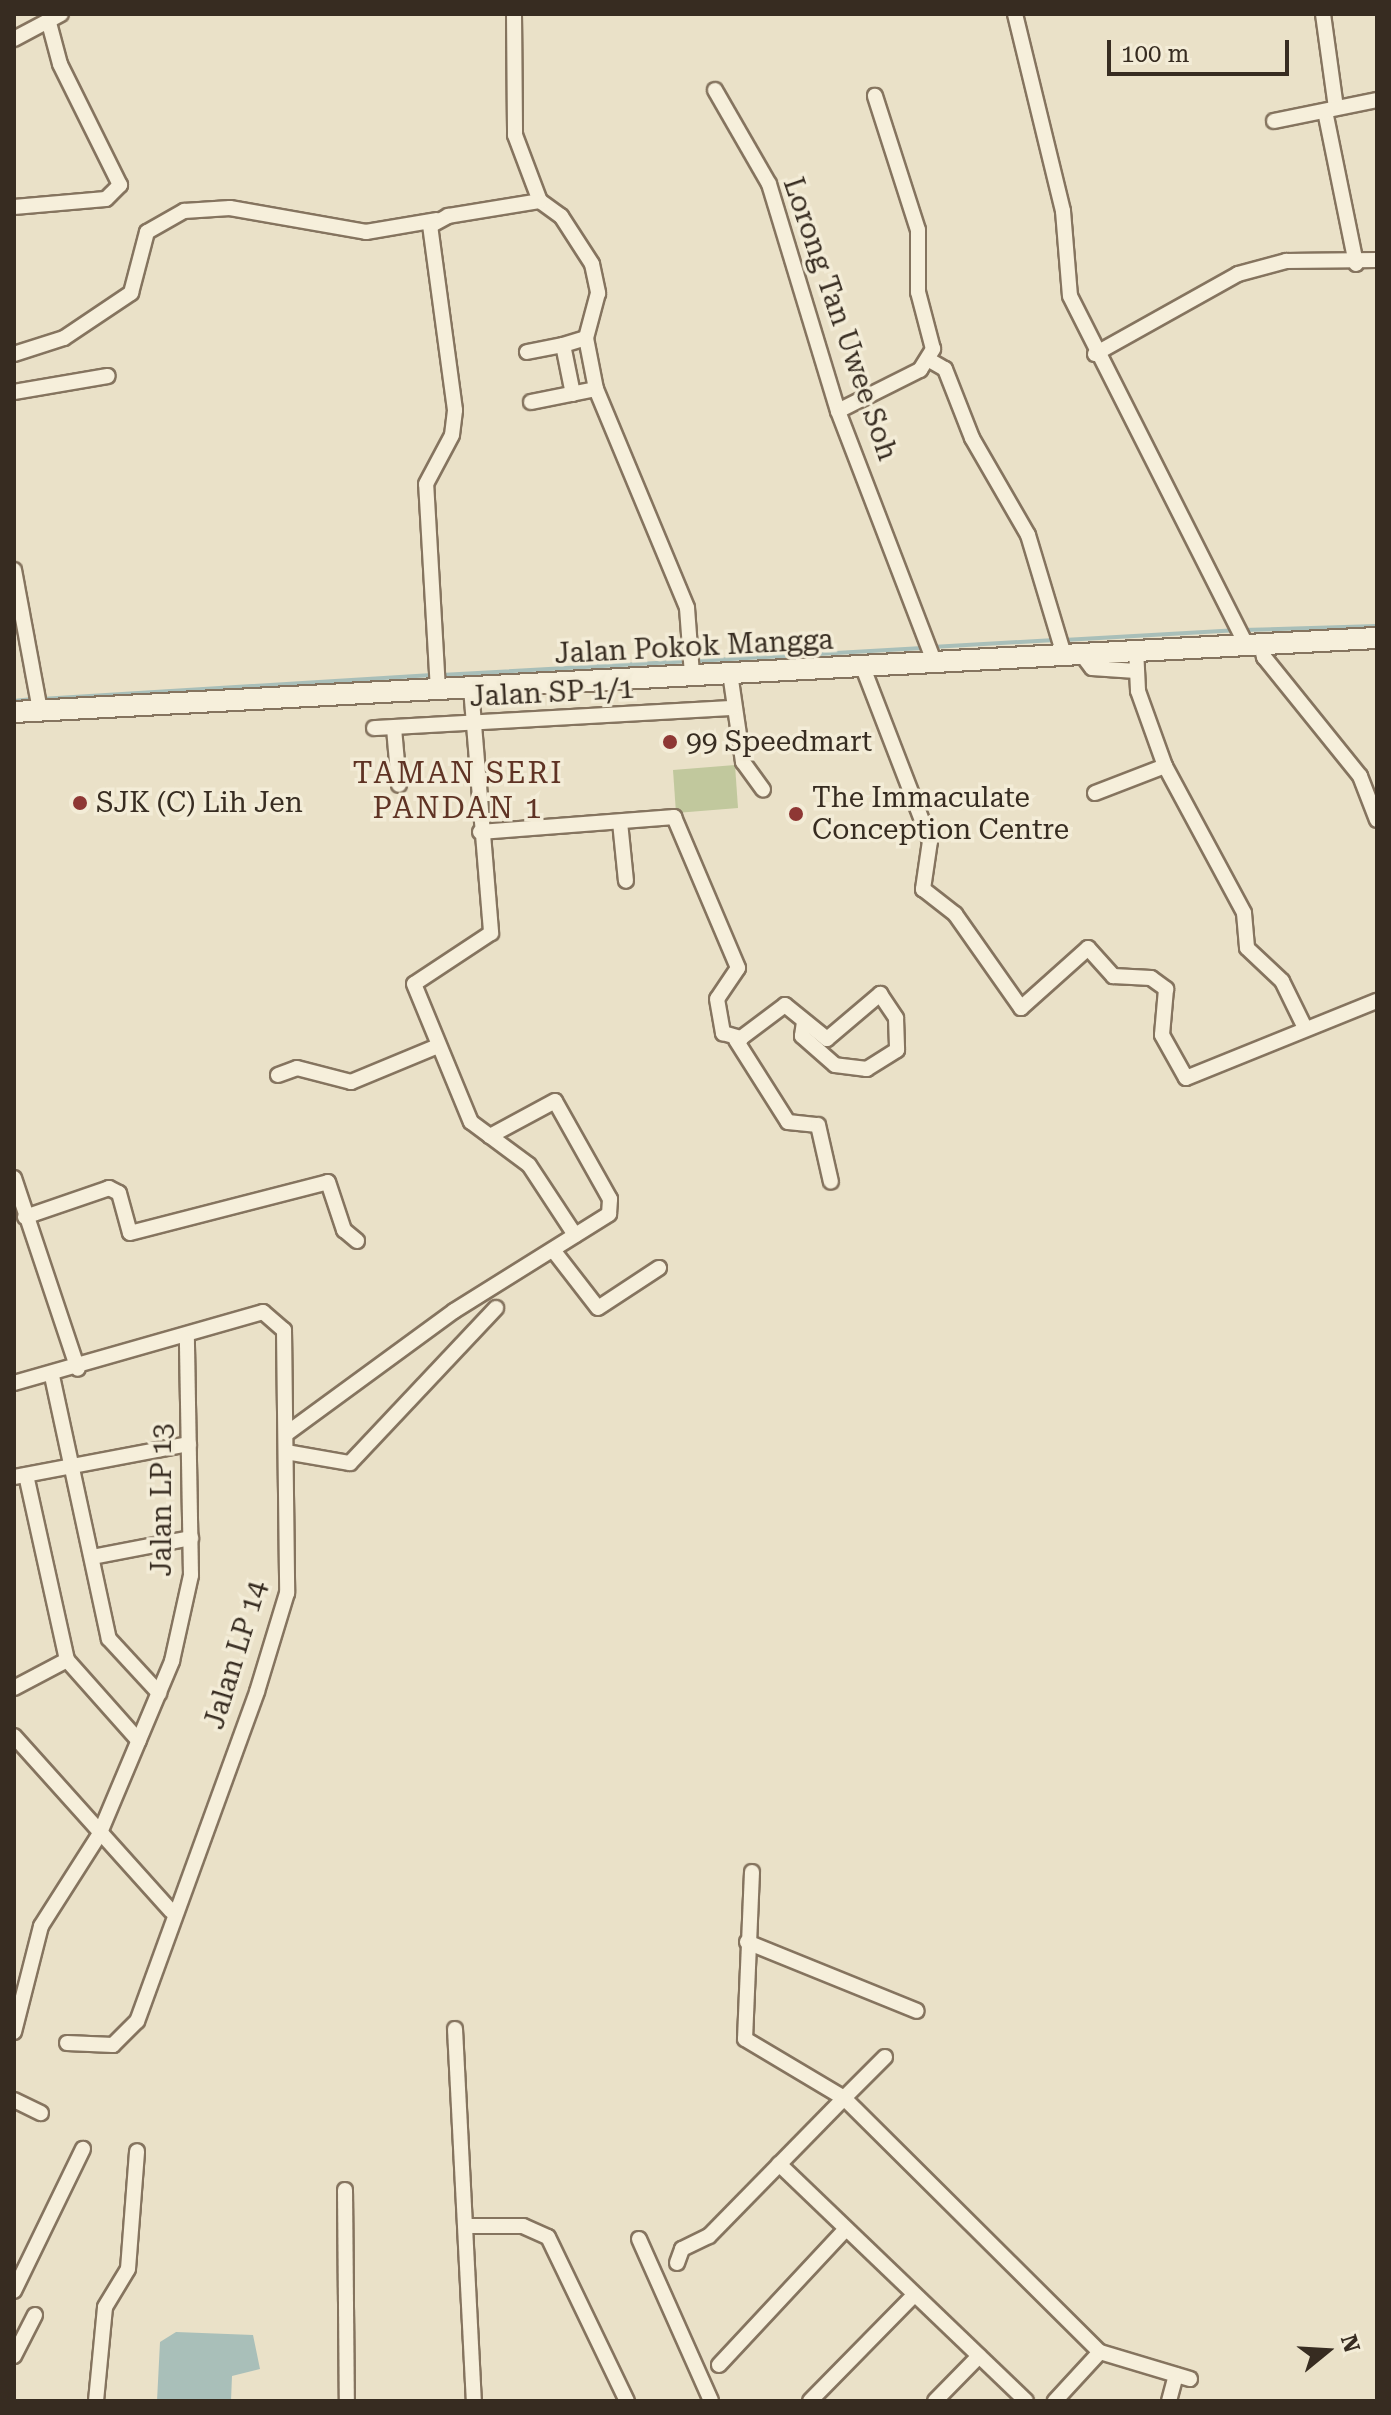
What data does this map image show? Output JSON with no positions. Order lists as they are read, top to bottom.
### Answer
{
  "streets": {
    "main road": ["Jalan Pokok Mangga"],
    "street": [
      "Lorong Tan Uwee Soh",
      "Jalan SP 1/1",
      "Jalan LP 13",
      "Jalan LP 14"
    ]
  },
  "crossings": [
    ["Lorong Tan Uwee Soh", "Jalan Pokok Mangga"],
    ["Jalan LP 13", "Jalan LP 14"]
  ],
  "districts": ["TAMAN SERI PANDAN 1"],
  "places": ["99 Speedmart", "SJK (C) Lih Jen", "The Immaculate Conception Centre"],
  "scale_bar": "100 m",
  "north": "right"
}
